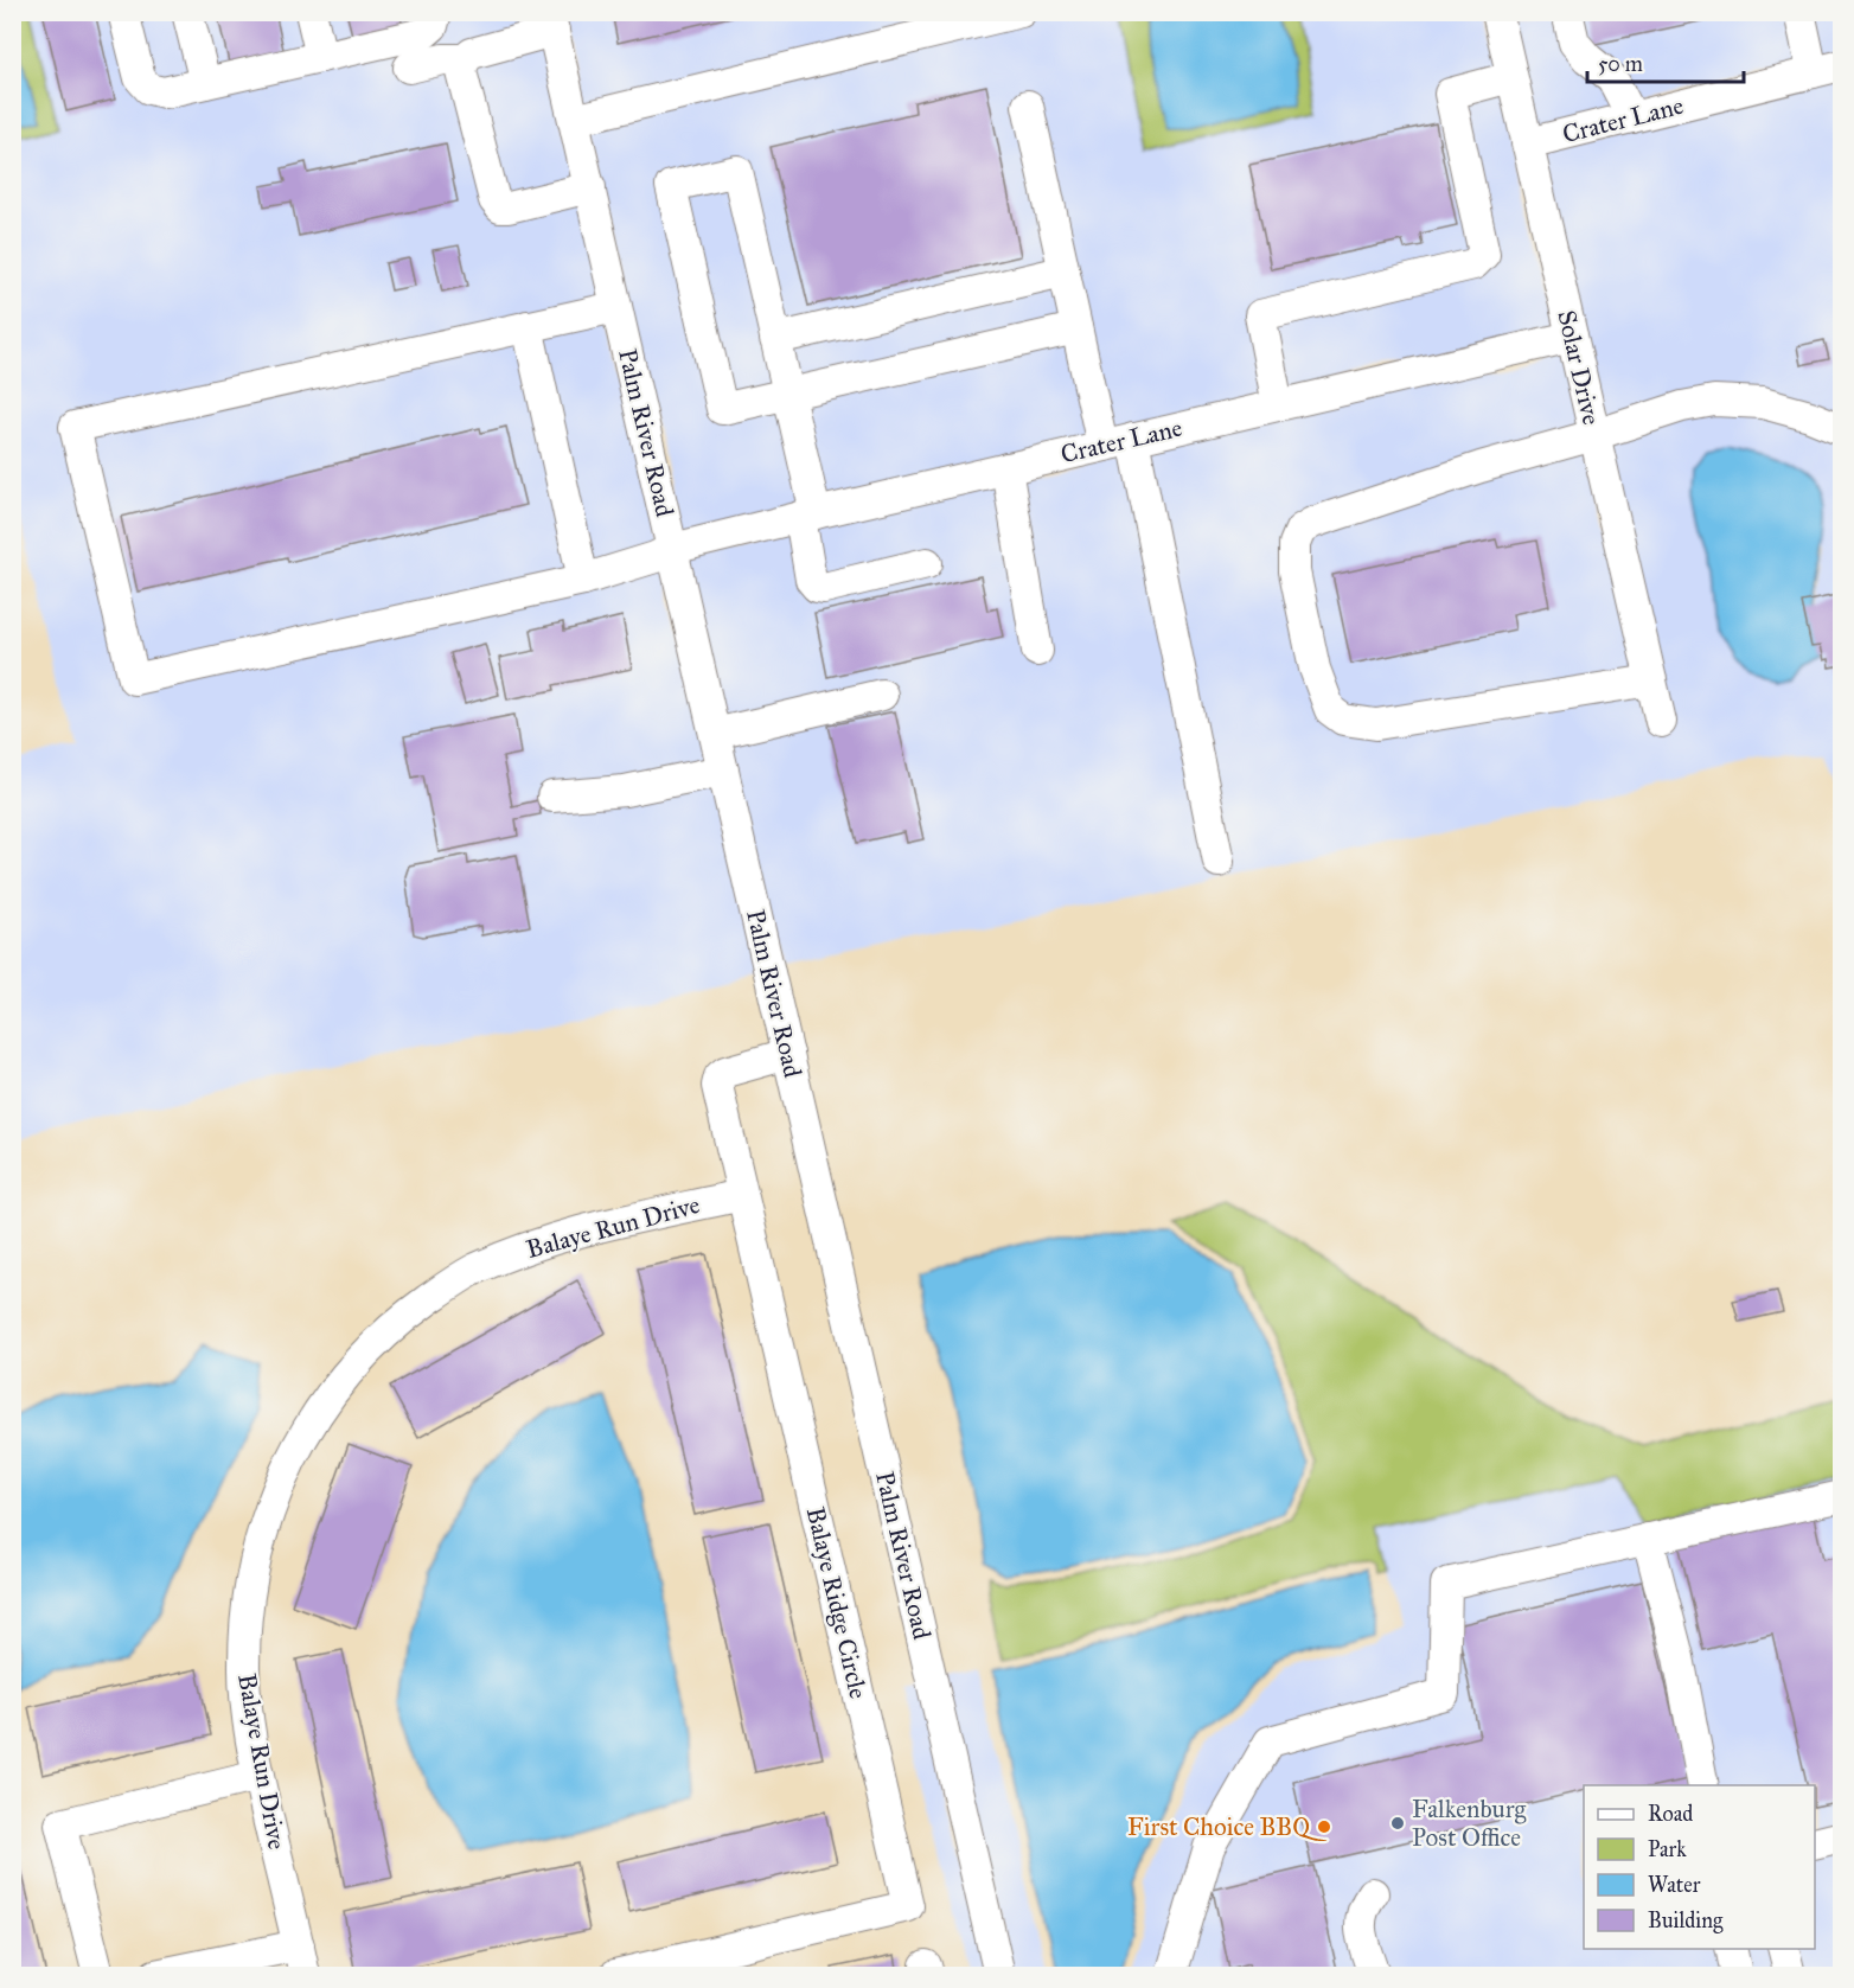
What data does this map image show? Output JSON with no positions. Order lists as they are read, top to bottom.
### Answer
{
  "streets": {
    "street": [
      "Crater Lane",
      "Solar Drive",
      "Palm River Road",
      "Balaye Run Drive",
      "Balaye Ridge Circle"
    ]
  },
  "crossings": [
    ["Crater Lane", "Solar Drive"],
    ["Crater Lane", "Palm River Road"],
    ["Palm River Road", "Balaye Ridge Circle"],
    ["Balaye Run Drive", "Balaye Ridge Circle"]
  ],
  "places": ["Falkenburg Post Office", "First Choice BBQ"],
  "legend": [
    "Road",
    "Park",
    "Water",
    "Building"
  ],
  "scale_bar": "50 m"
}
